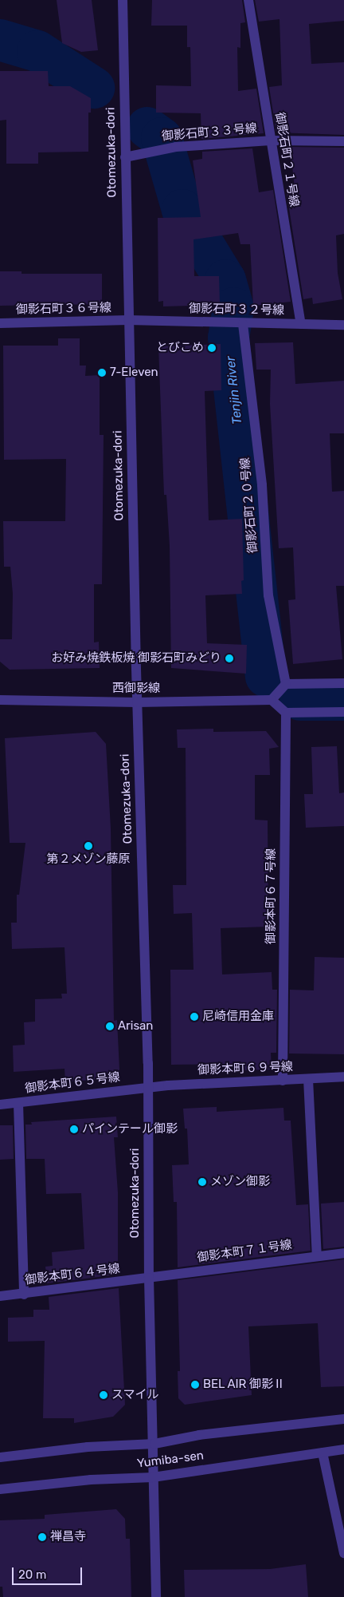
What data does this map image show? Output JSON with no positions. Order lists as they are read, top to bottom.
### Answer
{
  "streets": {
    "street": [
      "御影石町３３号線",
      "Otomezuka-dori",
      "御影石町２１号線",
      "御影石町３６号線",
      "御影石町３２号線",
      "御影石町２０号線",
      "西御影線",
      "御影本町６７号線",
      "御影本町６９号線",
      "御影本町６５号線",
      "御影本町７１号線",
      "御影本町６４号線",
      "Yumiba-sen"
    ]
  },
  "crossings": [
    ["御影石町３３号線", "Otomezuka-dori"],
    ["御影石町３３号線", "御影石町２１号線"],
    ["Otomezuka-dori", "御影石町３６号線"],
    ["Otomezuka-dori", "御影石町３２号線"],
    ["Otomezuka-dori", "西御影線"],
    ["Otomezuka-dori", "御影本町６９号線"],
    ["Otomezuka-dori", "御影本町６５号線"],
    ["Otomezuka-dori", "御影本町７１号線"],
    ["Otomezuka-dori", "御影本町６４号線"],
    ["Otomezuka-dori", "Yumiba-sen"],
    ["御影石町２１号線", "御影石町３２号線"],
    ["御影石町３６号線", "御影石町３２号線"],
    ["御影石町３２号線", "御影石町２０号線"],
    ["御影本町６７号線", "御影本町６９号線"],
    ["御影本町６９号線", "御影本町６５号線"],
    ["御影本町７１号線", "御影本町６４号線"]
  ],
  "water": ["Tenjin River"],
  "places": [
    "とびこめ",
    "7-Eleven",
    "お好み焼鉄板焼 御影石町みどり",
    "第２メゾン藤原",
    "尼崎信用金庫",
    "Arisan",
    "パインテール御影",
    "メゾン御影",
    "BEL AIR 御影Ⅱ",
    "スマイル",
    "禅昌寺"
  ],
  "scale_bar": "20 m"
}
